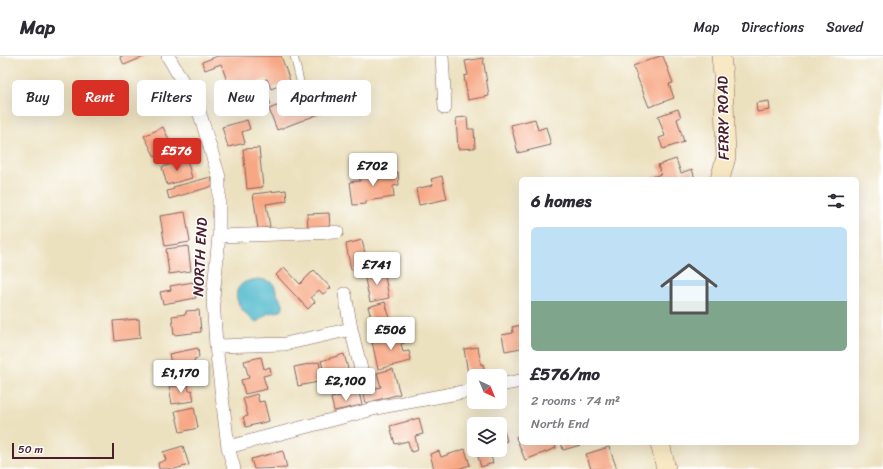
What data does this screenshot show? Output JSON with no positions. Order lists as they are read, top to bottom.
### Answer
{
  "streets": {
    "street": ["FERRY ROAD", "NORTH END"]
  },
  "scale_bar": "50 m",
  "north": "bottom right",
  "page": {
    "header": "Map",
    "nav": ["Map", "Directions", "Saved"],
    "chip": [
      "Buy",
      "Rent",
      "Filters",
      "New",
      "Apartment"
    ],
    "price": [
      "£576",
      "£702",
      "£741",
      "£506",
      "£1,170",
      "£2,100"
    ],
    "heading": "6 homes",
    "list": [
      {
        "name": "£576/mo",
        "note": "2 rooms · 74 m² · North End"
      }
    ],
    "scale": "50 m"
  }
}
